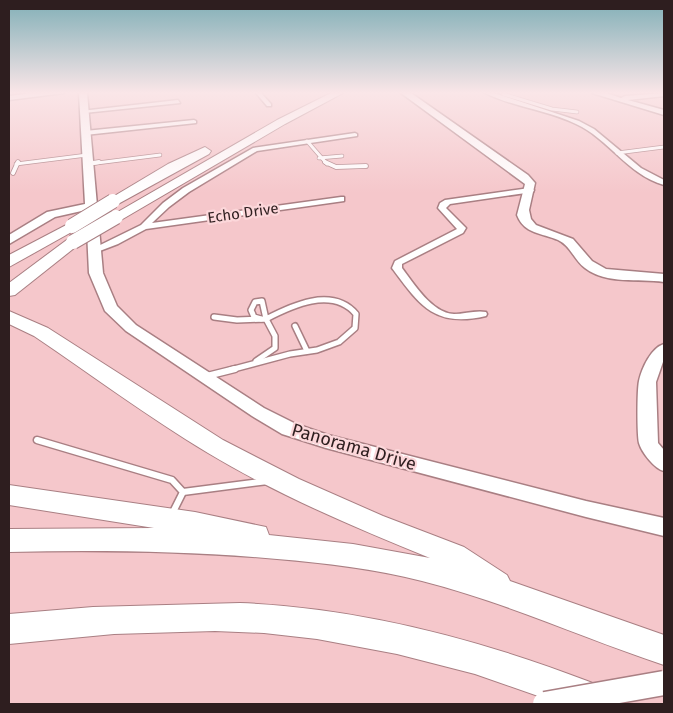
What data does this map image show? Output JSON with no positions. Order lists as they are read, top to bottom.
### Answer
{
  "streets": {
    "street": ["Echo Drive", "Panorama Drive"]
  }
}
